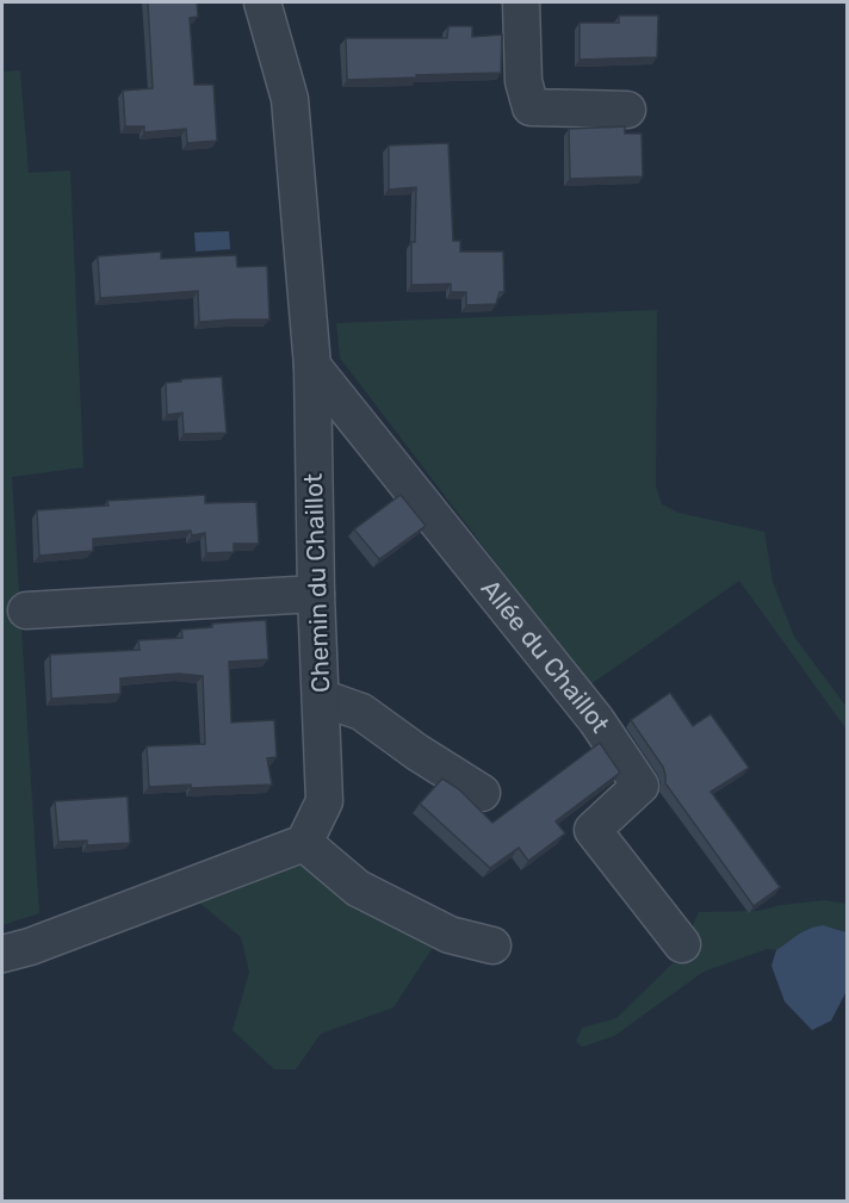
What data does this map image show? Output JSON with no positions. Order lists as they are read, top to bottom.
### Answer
{
  "streets": {
    "street": ["Chemin du Chaillot", "Allée du Chaillot"]
  },
  "crossings": [
    ["Chemin du Chaillot", "Allée du Chaillot"]
  ]
}
